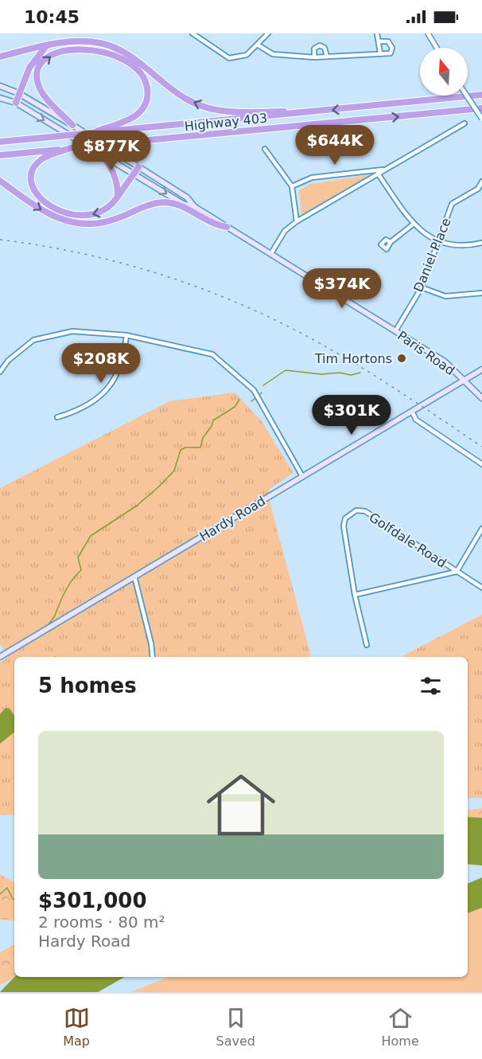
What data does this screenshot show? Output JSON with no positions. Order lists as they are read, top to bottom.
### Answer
{
  "streets": {
    "highway": ["Highway 403"],
    "main road": ["Paris Road", "Hardy Road"],
    "street": ["Daniel Place", "Golfdale Road"]
  },
  "crossings": [
    ["Daniel Place", "Paris Road"],
    ["Paris Road", "Hardy Road"]
  ],
  "places": ["Tim Hortons"],
  "north": "top",
  "page": {
    "status": "10:45",
    "price": [
      "$644K",
      "$877K",
      "$374K",
      "$208K",
      "$301K"
    ],
    "heading": "5 homes",
    "list": [
      {
        "name": "$301,000",
        "note": "2 rooms · 80 m² · Hardy Road"
      }
    ],
    "tabs": ["Map", "Saved", "Home"]
  }
}
